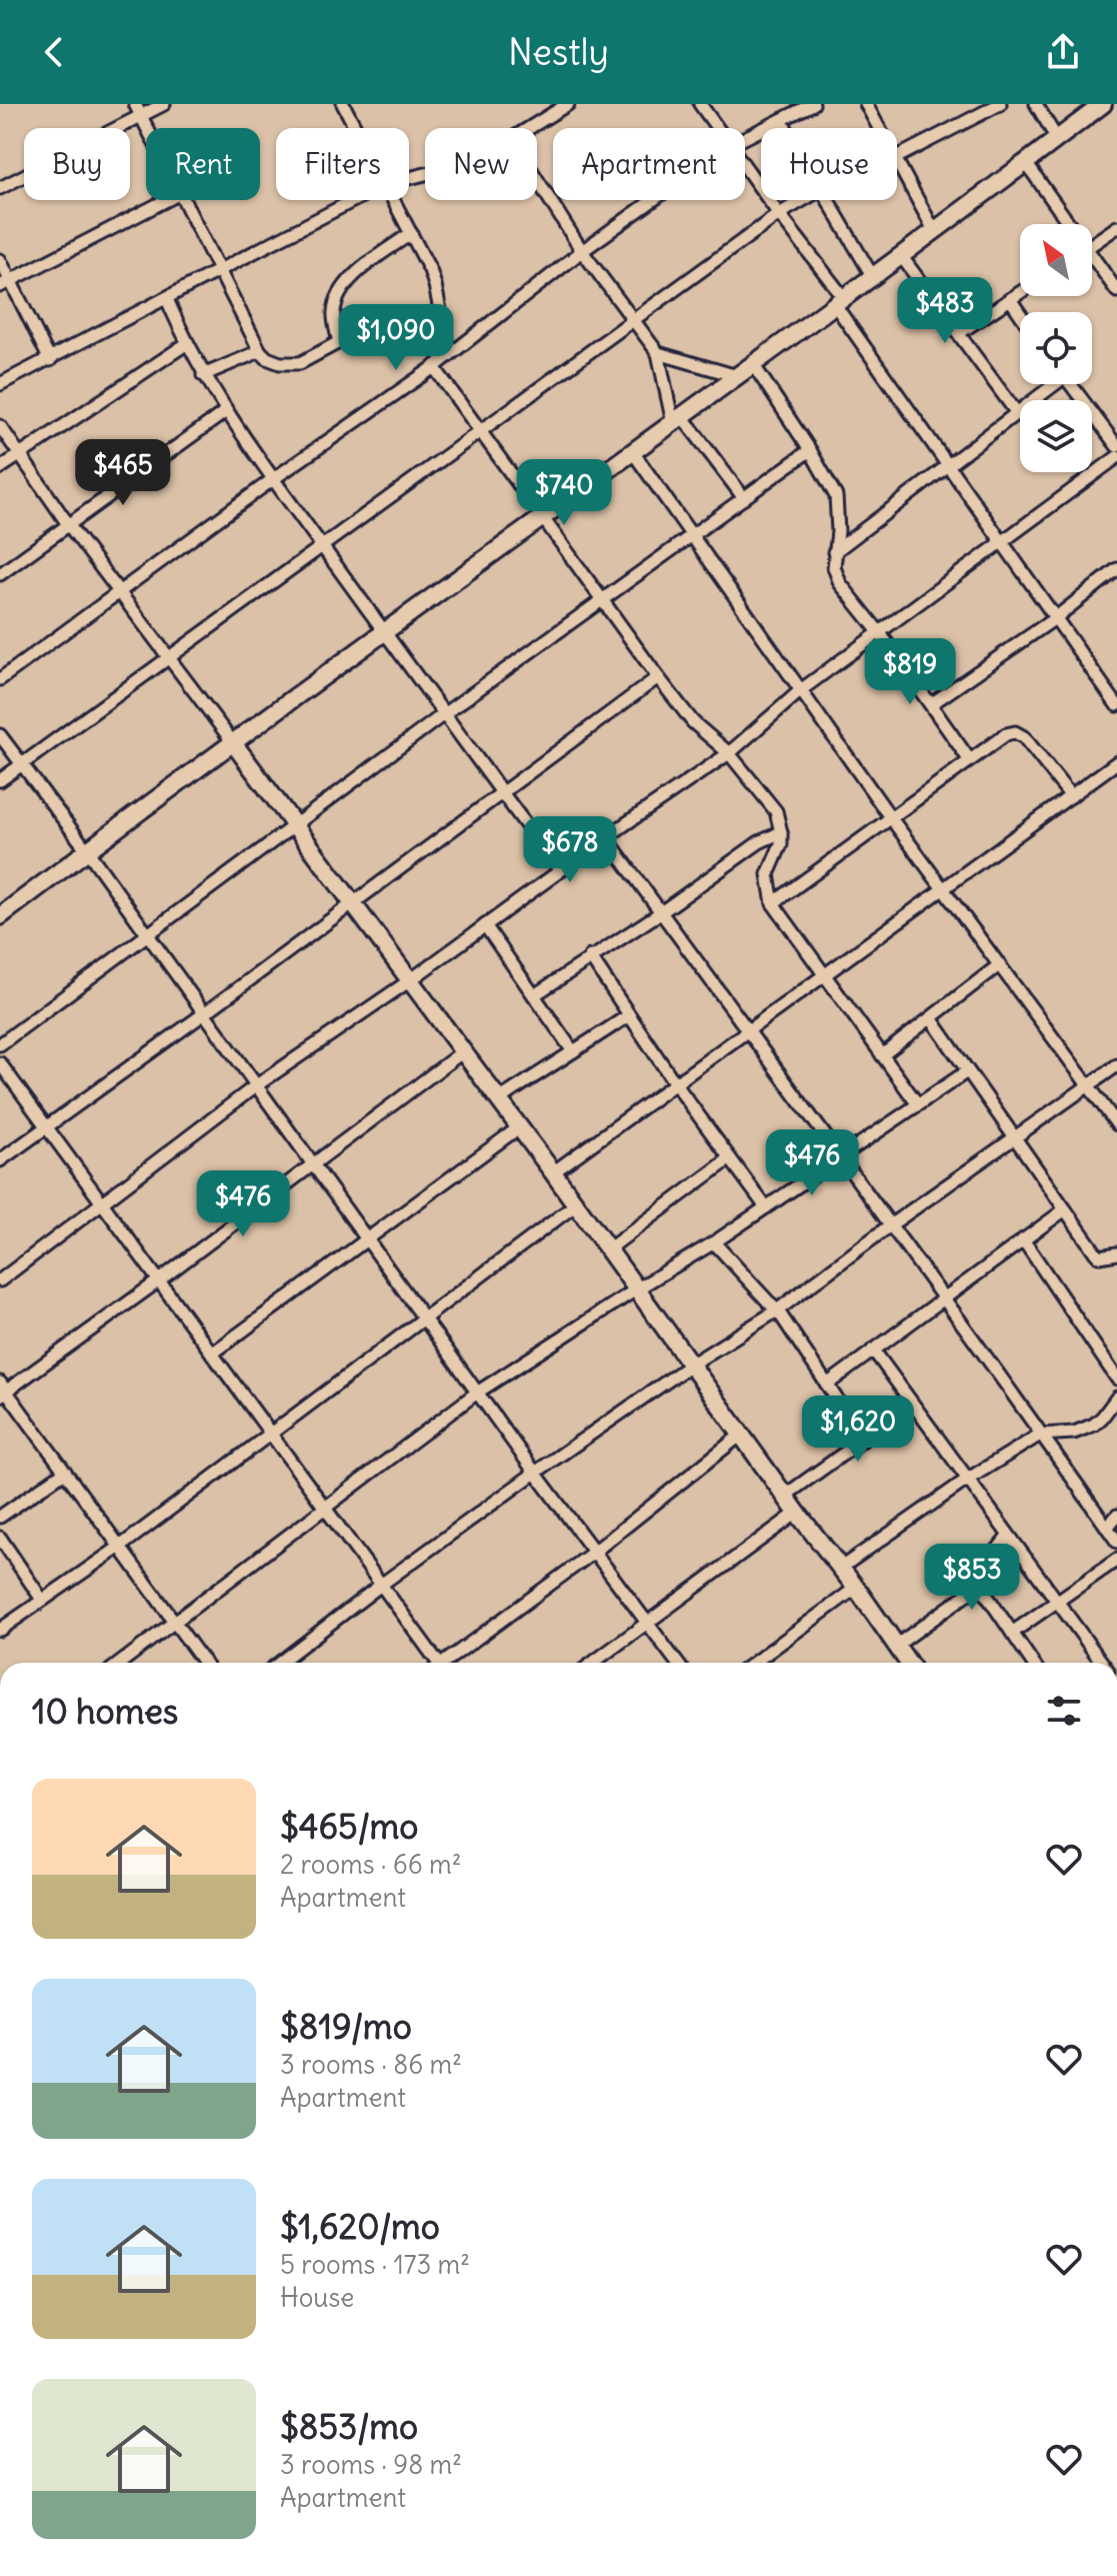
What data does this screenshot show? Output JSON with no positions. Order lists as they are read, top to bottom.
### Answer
{
  "north": "top left",
  "page": {
    "header": "Nestly",
    "chip": [
      "Buy",
      "Rent",
      "Filters",
      "New",
      "Apartment",
      "House"
    ],
    "price": [
      "$483",
      "$1,090",
      "$465",
      "$740",
      "$819",
      "$678",
      "$476",
      "$476",
      "$1,620",
      "$853"
    ],
    "heading": "10 homes",
    "list": [
      {
        "name": "$465/mo",
        "note": "2 rooms · 66 m² · Apartment"
      },
      {
        "name": "$819/mo",
        "note": "3 rooms · 86 m² · Apartment"
      },
      {
        "name": "$1,620/mo",
        "note": "5 rooms · 173 m² · House"
      },
      {
        "name": "$853/mo",
        "note": "3 rooms · 98 m² · Apartment"
      }
    ]
  }
}
